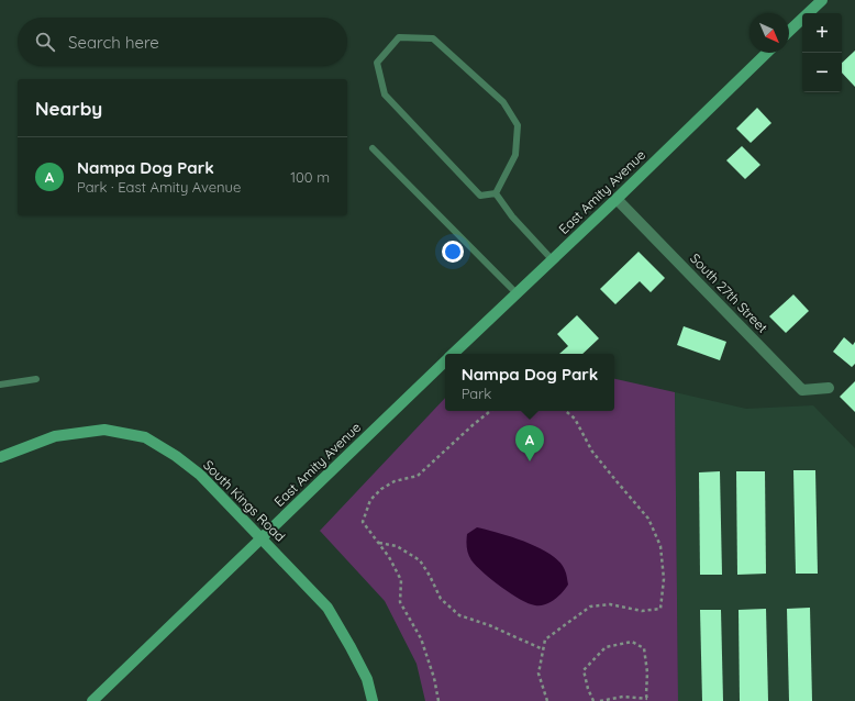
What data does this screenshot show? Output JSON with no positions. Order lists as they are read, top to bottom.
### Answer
{
  "streets": {
    "main road": ["East Amity Avenue", "South Kings Road"],
    "street": ["South 27th Street"]
  },
  "crossings": [
    ["East Amity Avenue", "South 27th Street"],
    ["East Amity Avenue", "South Kings Road"]
  ],
  "north": "bottom right",
  "page": {
    "map_buttons": ["+", "−"],
    "search": "Search here",
    "heading": "Nearby",
    "list": [
      {
        "mark": "A",
        "name": "Nampa Dog Park",
        "note": "Park · East Amity Avenue",
        "value": "100 m"
      }
    ],
    "popup": ["Nampa Dog Park", "Park"],
    "pins": "A"
  }
}
